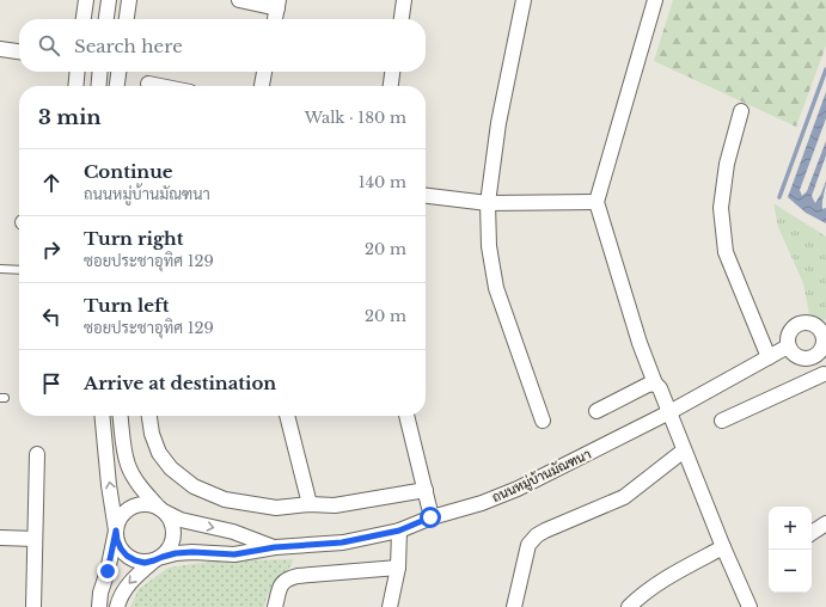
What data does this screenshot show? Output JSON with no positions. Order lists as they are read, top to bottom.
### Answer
{
  "streets": {
    "street": ["ถนนหมู่บ้านมัณฑนา"]
  },
  "page": {
    "search": "Search here",
    "heading": ["3 min", "Walk · 180 m"],
    "list": [
      ["Continue", "ถนนหมู่บ้านมัณฑนา", "140 m"],
      ["Turn right", "ซอยประชาอุทิศ 129", "20 m"],
      ["Turn left", "ซอยประชาอุทิศ 129", "20 m"],
      "Arrive at destination"
    ],
    "map_buttons": ["+", "−"]
  }
}
